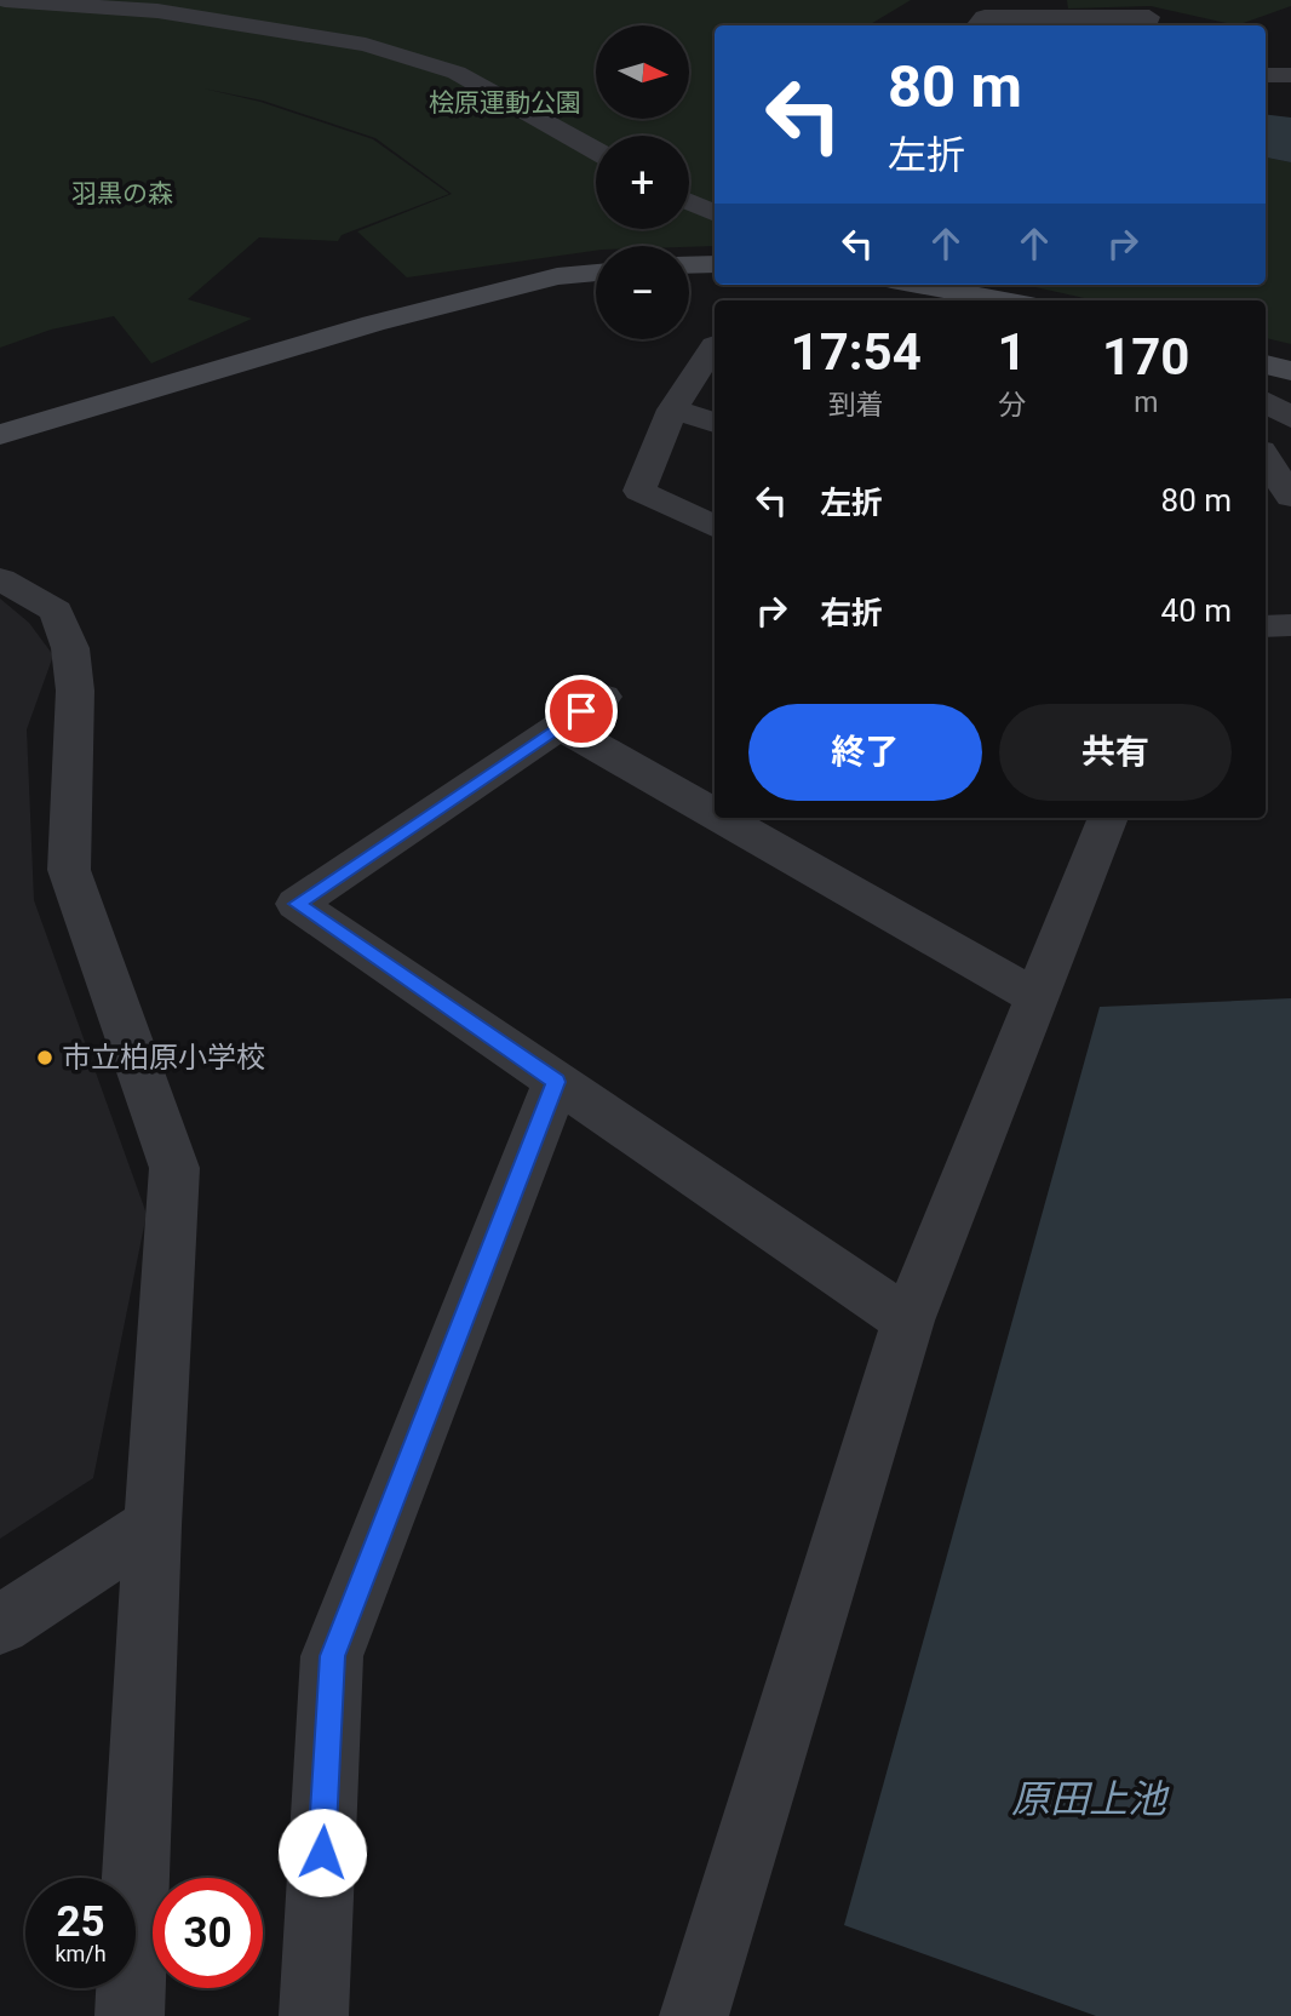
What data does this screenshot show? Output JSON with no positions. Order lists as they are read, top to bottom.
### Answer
{
  "water": ["原田上池"],
  "parks": ["桧原運動公園", "羽黒の森"],
  "places": ["市立柏原小学校"],
  "north": "right",
  "page": {
    "map_buttons": ["+", "−"],
    "turn": ["80 m", "左折"],
    "eta": [
      "17:54",
      "到着",
      "1",
      "分",
      "170",
      "m"
    ],
    "list": [
      {
        "name": "左折",
        "value": "80 m"
      },
      {
        "name": "右折",
        "value": "40 m"
      }
    ],
    "buttons": ["終了", "共有"],
    "speed": "25 km/h",
    "limit": "30"
  }
}
